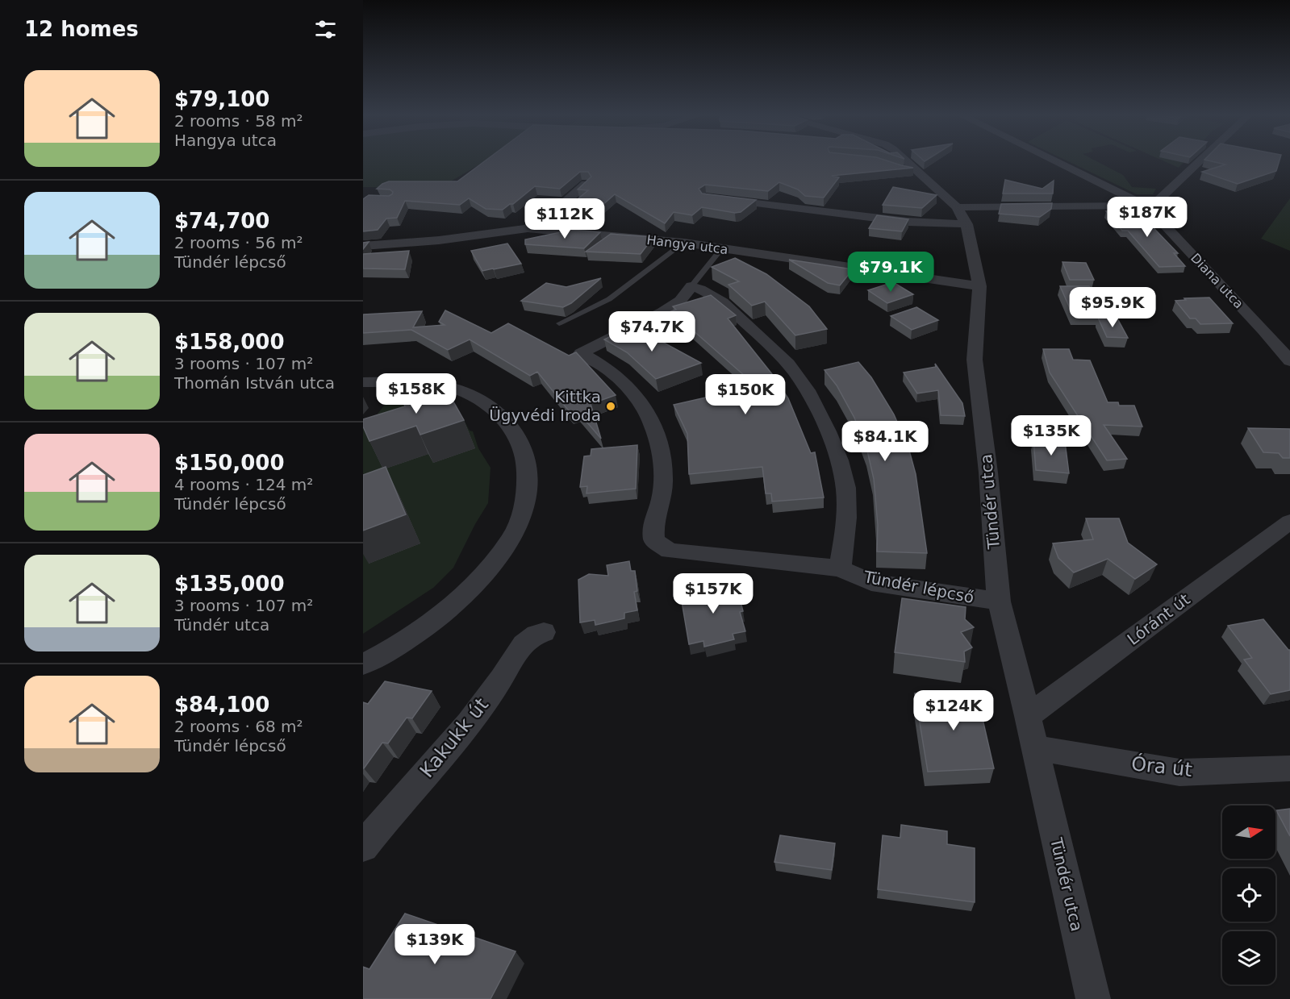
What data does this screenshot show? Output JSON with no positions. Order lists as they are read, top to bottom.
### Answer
{
  "streets": {
    "street": [
      "Hangya utca",
      "Diana utca",
      "Tündér utca",
      "Tündér lépcső",
      "Lóránt út",
      "Kakukk út",
      "Óra út"
    ]
  },
  "crossings": [
    ["Hangya utca", "Tündér utca"],
    ["Hangya utca", "Tündér lépcső"],
    ["Tündér utca", "Tündér lépcső"],
    ["Tündér utca", "Lóránt út"],
    ["Tündér utca", "Óra út"]
  ],
  "places": ["Kittka Ügyvédi Iroda"],
  "north": "right",
  "page": {
    "heading": "12 homes",
    "list": [
      {
        "name": "$79,100",
        "note": "2 rooms · 58 m² · Hangya utca"
      },
      {
        "name": "$74,700",
        "note": "2 rooms · 56 m² · Tündér lépcső"
      },
      {
        "name": "$158,000",
        "note": "3 rooms · 107 m² · Thomán István utca"
      },
      {
        "name": "$150,000",
        "note": "4 rooms · 124 m² · Tündér lépcső"
      },
      {
        "name": "$135,000",
        "note": "3 rooms · 107 m² · Tündér utca"
      },
      {
        "name": "$84,100",
        "note": "2 rooms · 68 m² · Tündér lépcső"
      }
    ],
    "price": [
      "$187K",
      "$112K",
      "$79.1K",
      "$95.9K",
      "$74.7K",
      "$158K",
      "$150K",
      "$135K",
      "$84.1K",
      "$157K",
      "$124K",
      "$139K"
    ]
  }
}
